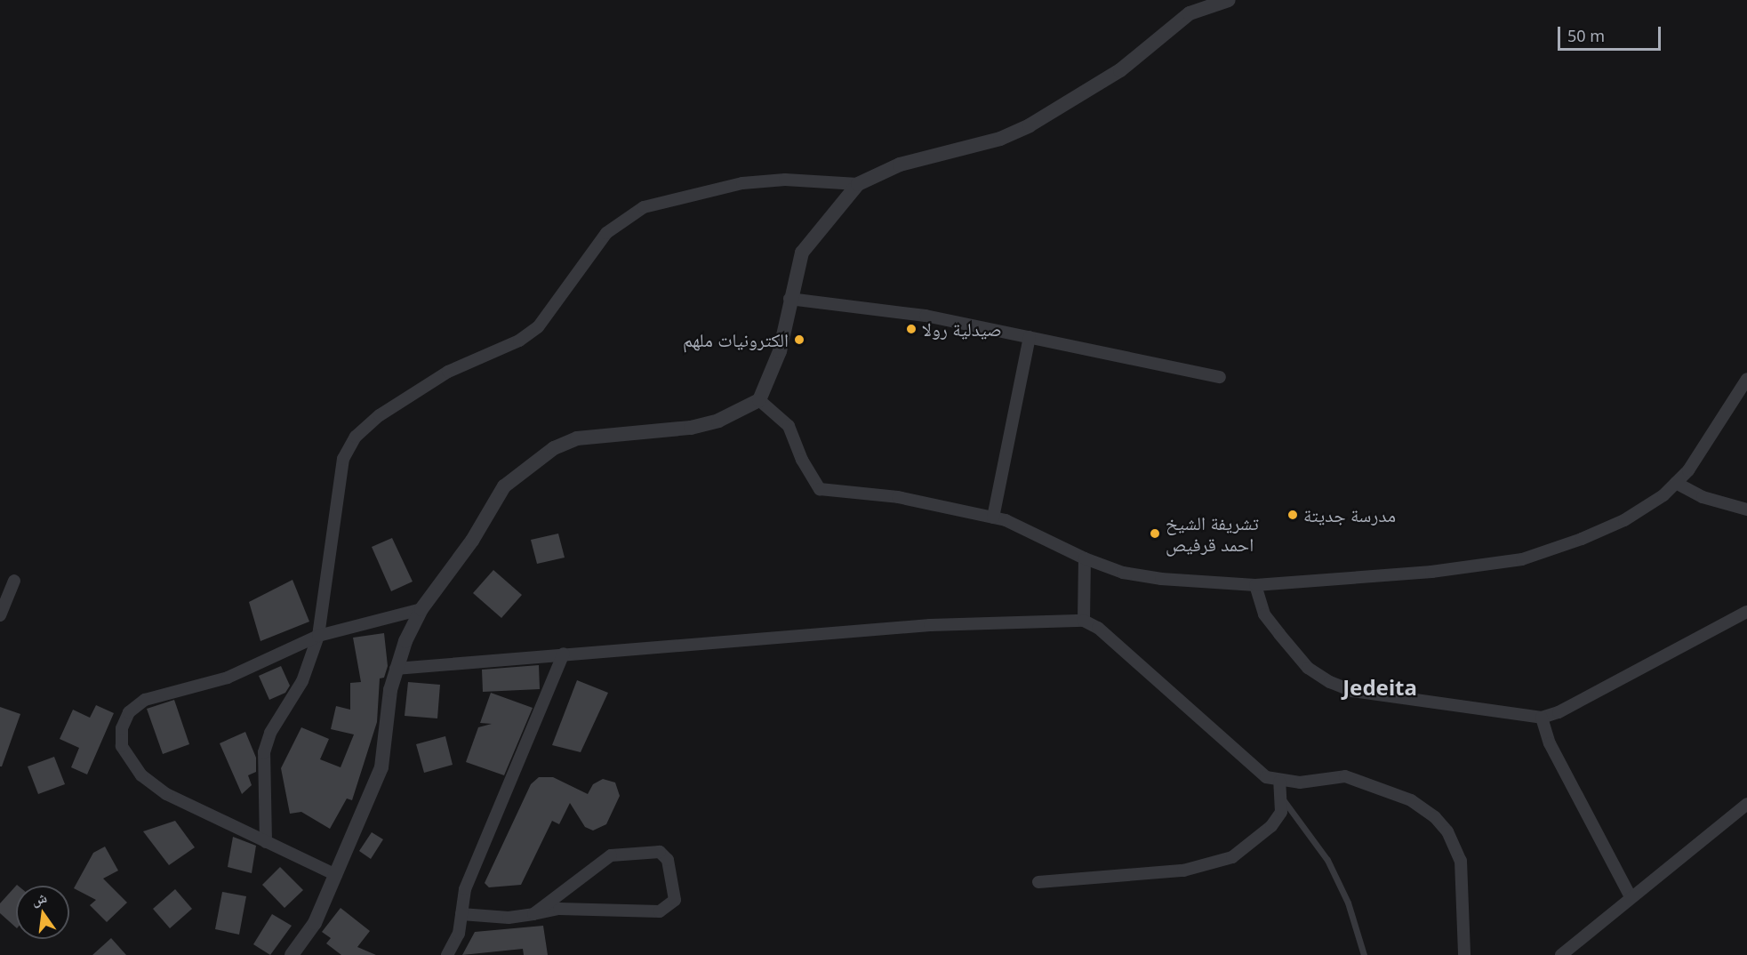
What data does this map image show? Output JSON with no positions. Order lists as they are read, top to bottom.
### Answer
{
  "districts": ["Jedeita"],
  "places": [
    "صيدلية رولا",
    "الكترونيات ملهم",
    "مدرسة جديتة",
    "تشريفة الشيخ احمد قرفيص"
  ],
  "scale_bar": "50 m",
  "north": "top"
}
